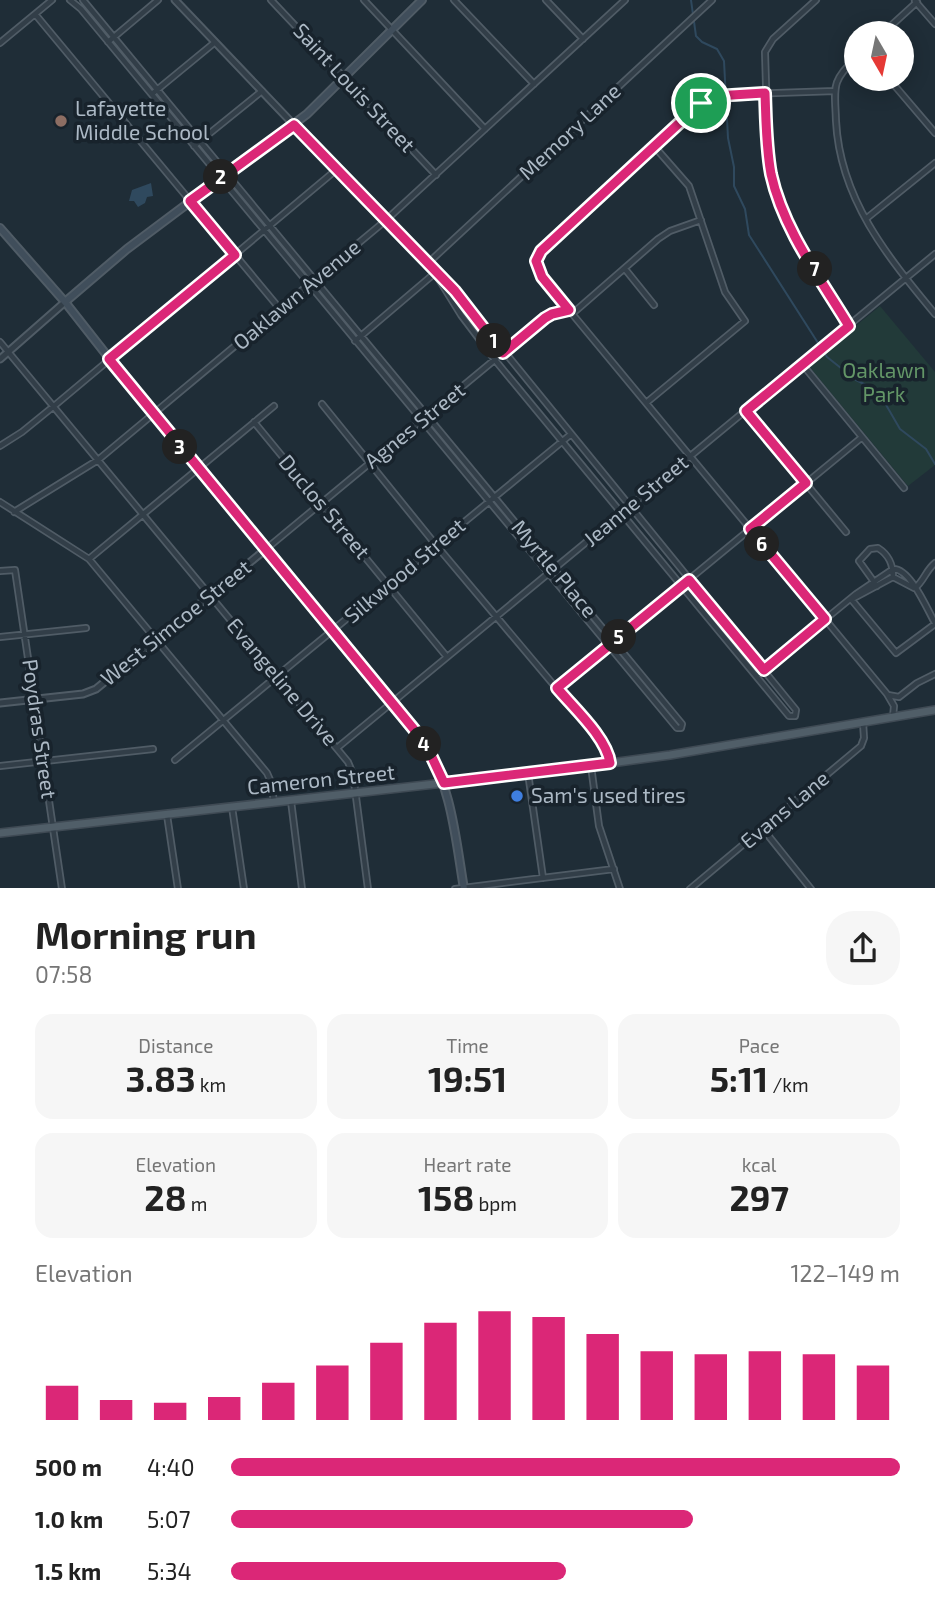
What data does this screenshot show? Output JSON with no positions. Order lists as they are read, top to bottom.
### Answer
{
  "streets": {
    "main road": ["Cameron Street"],
    "street": [
      "Saint Louis Street",
      "Memory Lane",
      "Oaklawn Avenue",
      "Agnes Street",
      "Jeanne Street",
      "Duclos Street",
      "Myrtle Place",
      "Silkwood Street",
      "West Simcoe Street",
      "Evangeline Drive",
      "Poydras Street",
      "Evans Lane"
    ]
  },
  "crossings": [
    ["Saint Louis Street", "Oaklawn Avenue"],
    ["Oaklawn Avenue", "Myrtle Place"],
    ["Oaklawn Avenue", "Evangeline Drive"],
    ["Agnes Street", "Duclos Street"],
    ["Agnes Street", "Myrtle Place"],
    ["Agnes Street", "West Simcoe Street"],
    ["Jeanne Street", "Duclos Street"],
    ["Jeanne Street", "Myrtle Place"],
    ["Jeanne Street", "Evangeline Drive"],
    ["Duclos Street", "Silkwood Street"],
    ["Myrtle Place", "Silkwood Street"],
    ["Silkwood Street", "Evangeline Drive"],
    ["West Simcoe Street", "Evangeline Drive"],
    ["West Simcoe Street", "Poydras Street"],
    ["Evangeline Drive", "Cameron Street"],
    ["Poydras Street", "Cameron Street"],
    ["Cameron Street", "Evans Lane"]
  ],
  "parks": ["Oaklawn Park"],
  "places": ["Lafayette Middle School", "Sam's used tires"],
  "north": "bottom",
  "page": {
    "pins": [
      "2",
      "7",
      "1",
      "3",
      "6",
      "5",
      "4"
    ],
    "heading": ["Morning run", "07:58"],
    "stats": [
      ["Distance", "3.83 km"],
      ["Time", "19:51"],
      ["Pace", "5:11 /km"],
      ["Elevation", "28 m"],
      ["Heart rate", "158 bpm"],
      ["kcal", "297"]
    ],
    "chart": ["Elevation", "122–149 m"],
    "list": [
      {
        "name": "500 m",
        "note": "4:40"
      },
      {
        "name": "1.0 km",
        "note": "5:07"
      },
      {
        "name": "1.5 km",
        "note": "5:34"
      }
    ]
  }
}
